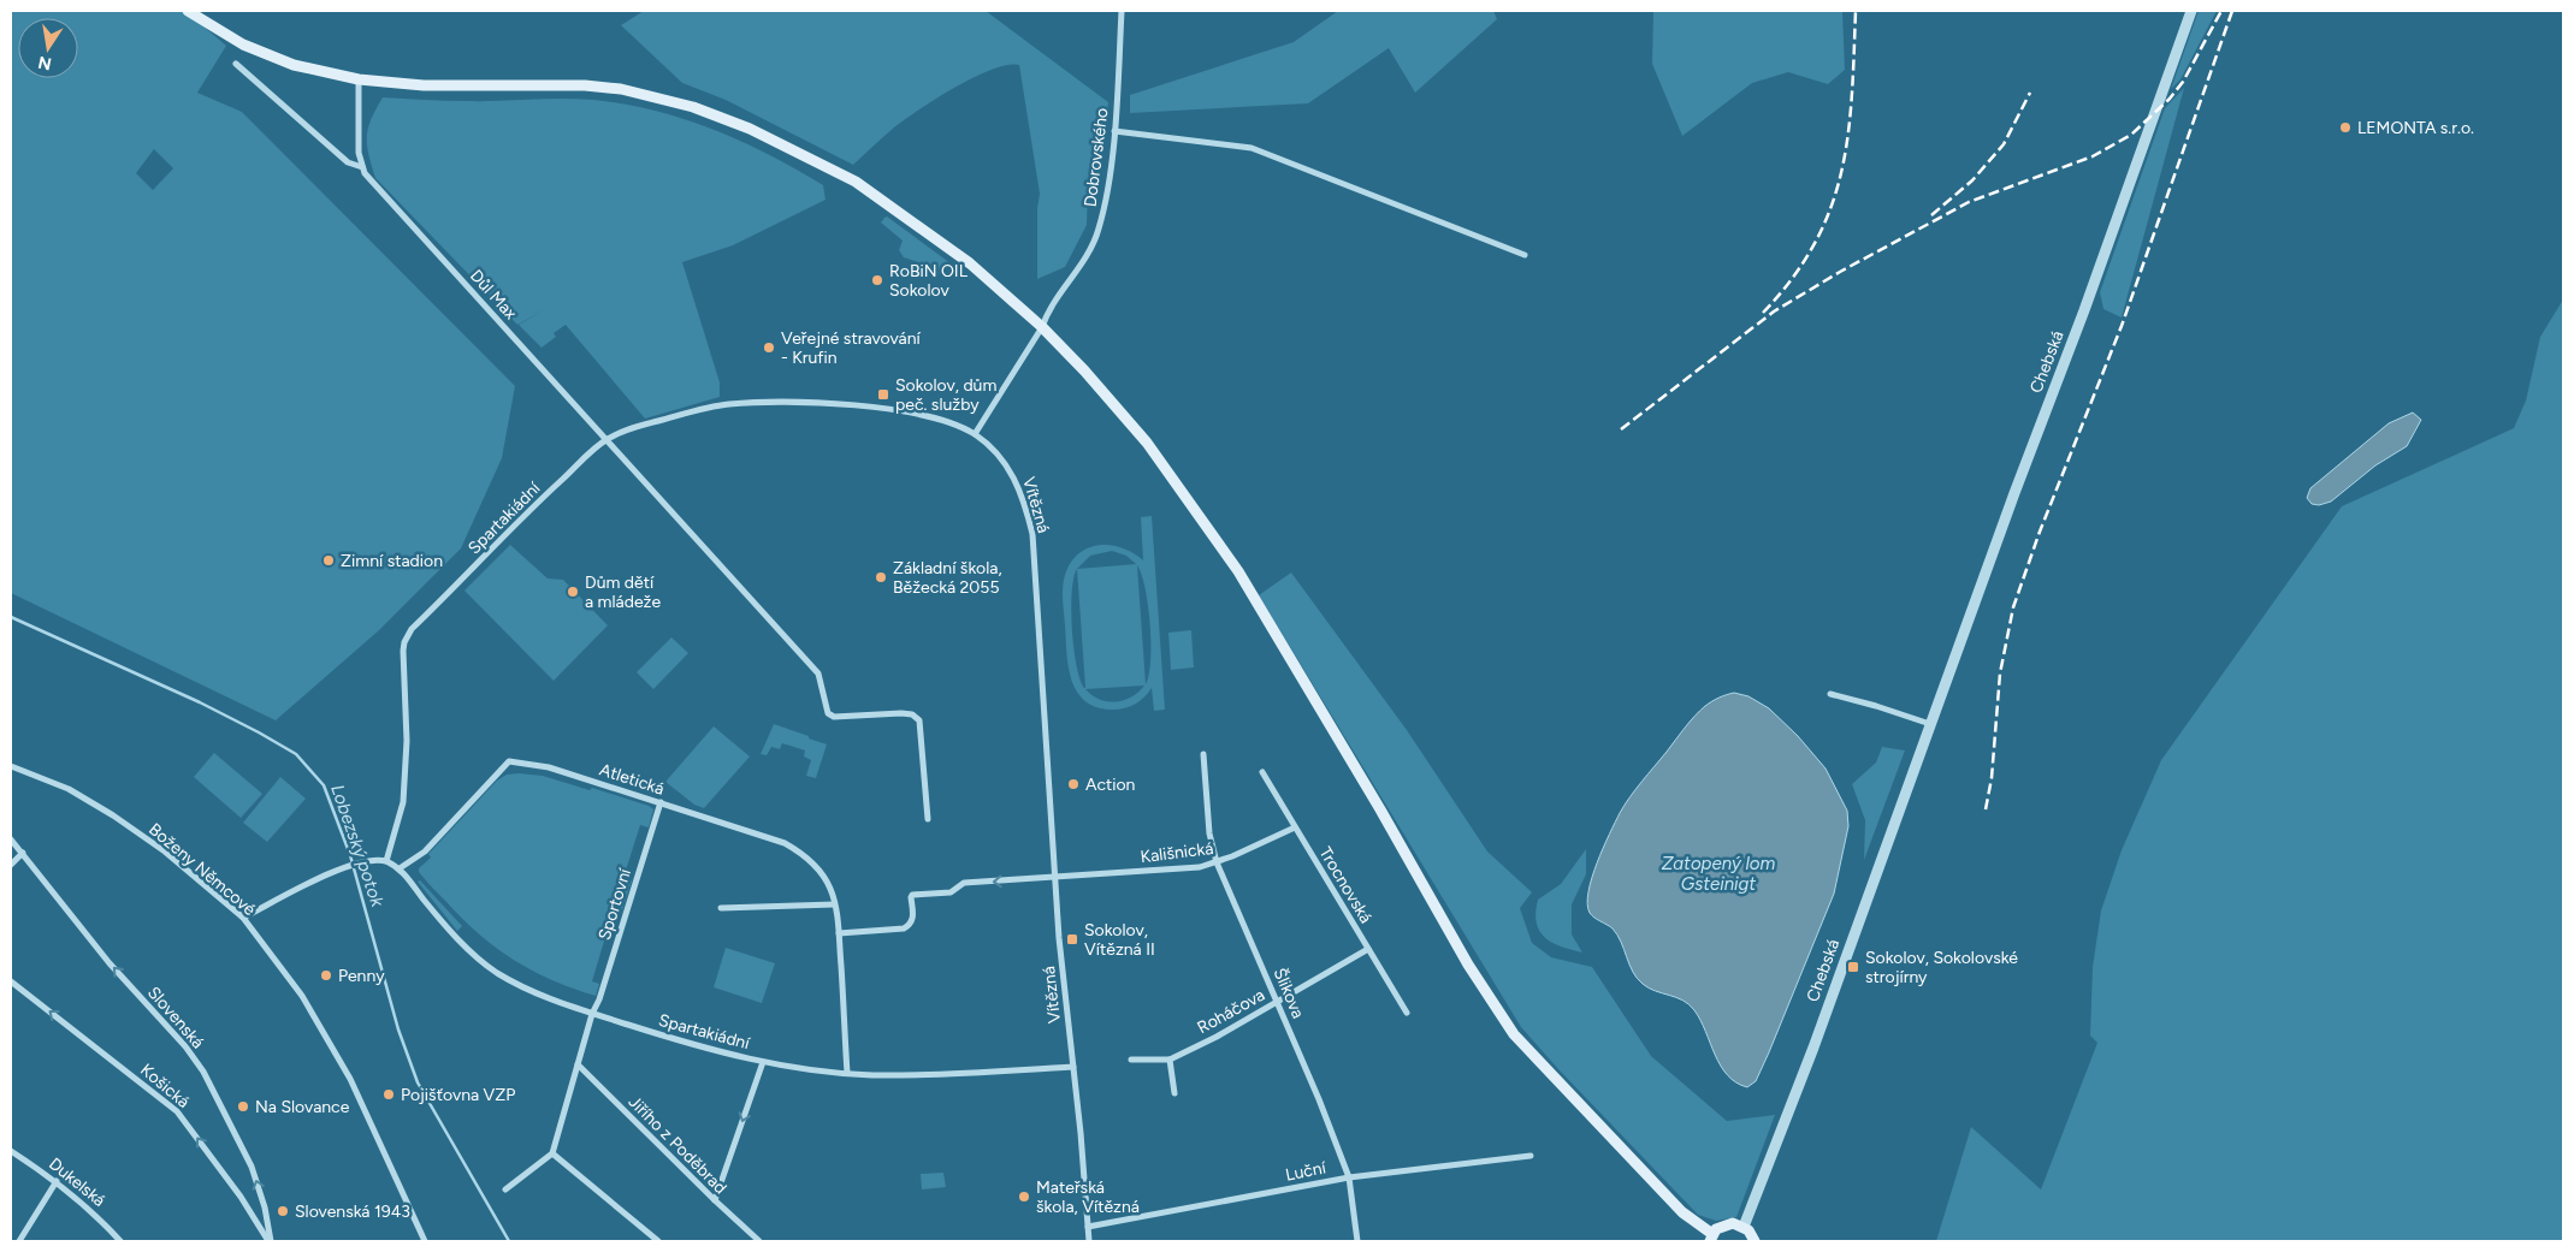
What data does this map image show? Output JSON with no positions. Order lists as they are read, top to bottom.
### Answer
{
  "streets": {
    "street": [
      "Dobrovského",
      "Důl Max",
      "Chebská",
      "Vítězná",
      "Spartakiádní",
      "Atletická",
      "Kališnická",
      "Boženy Němcové",
      "Trocnovská",
      "Sportovní",
      "Šlikova",
      "Roháčova",
      "Slovenská",
      "Košická",
      "Jiřího z Poděbrad",
      "Luční",
      "Dukelská"
    ]
  },
  "crossings": [
    ["Dobrovského", "Vítězná"],
    ["Důl Max", "Vítězná"],
    ["Důl Max", "Spartakiádní"],
    ["Vítězná", "Spartakiádní"],
    ["Vítězná", "Kališnická"],
    ["Vítězná", "Luční"],
    ["Spartakiádní", "Atletická"],
    ["Spartakiádní", "Boženy Němcové"],
    ["Spartakiádní", "Sportovní"],
    ["Atletická", "Sportovní"],
    ["Kališnická", "Trocnovská"],
    ["Kališnická", "Šlikova"],
    ["Trocnovská", "Roháčova"],
    ["Sportovní", "Jiřího z Poděbrad"],
    ["Šlikova", "Roháčova"],
    ["Šlikova", "Luční"],
    ["Slovenská", "Košická"]
  ],
  "one_way": ["Slovenská", "Košická"],
  "water": ["Lobezský potok", "Zatopený lom Gsteinigt"],
  "places": {
    "other": [
      "LEMONTA s.r.o.",
      "RoBiN OIL Sokolov",
      "Veřejné stravování - Krufin",
      "Zimní stadion",
      "Základní škola, Běžecká 2055",
      "Dům dětí a mládeže",
      "Action",
      "Penny",
      "Pojišťovna VZP",
      "Na Slovance",
      "Mateřská škola, Vítězná",
      "Slovenská 1943"
    ],
    "transit": ["Sokolov, dům peč. služby", "Sokolov, Vítězná II", "Sokolov, Sokolovské strojírny"]
  },
  "north": "bottom"
}
